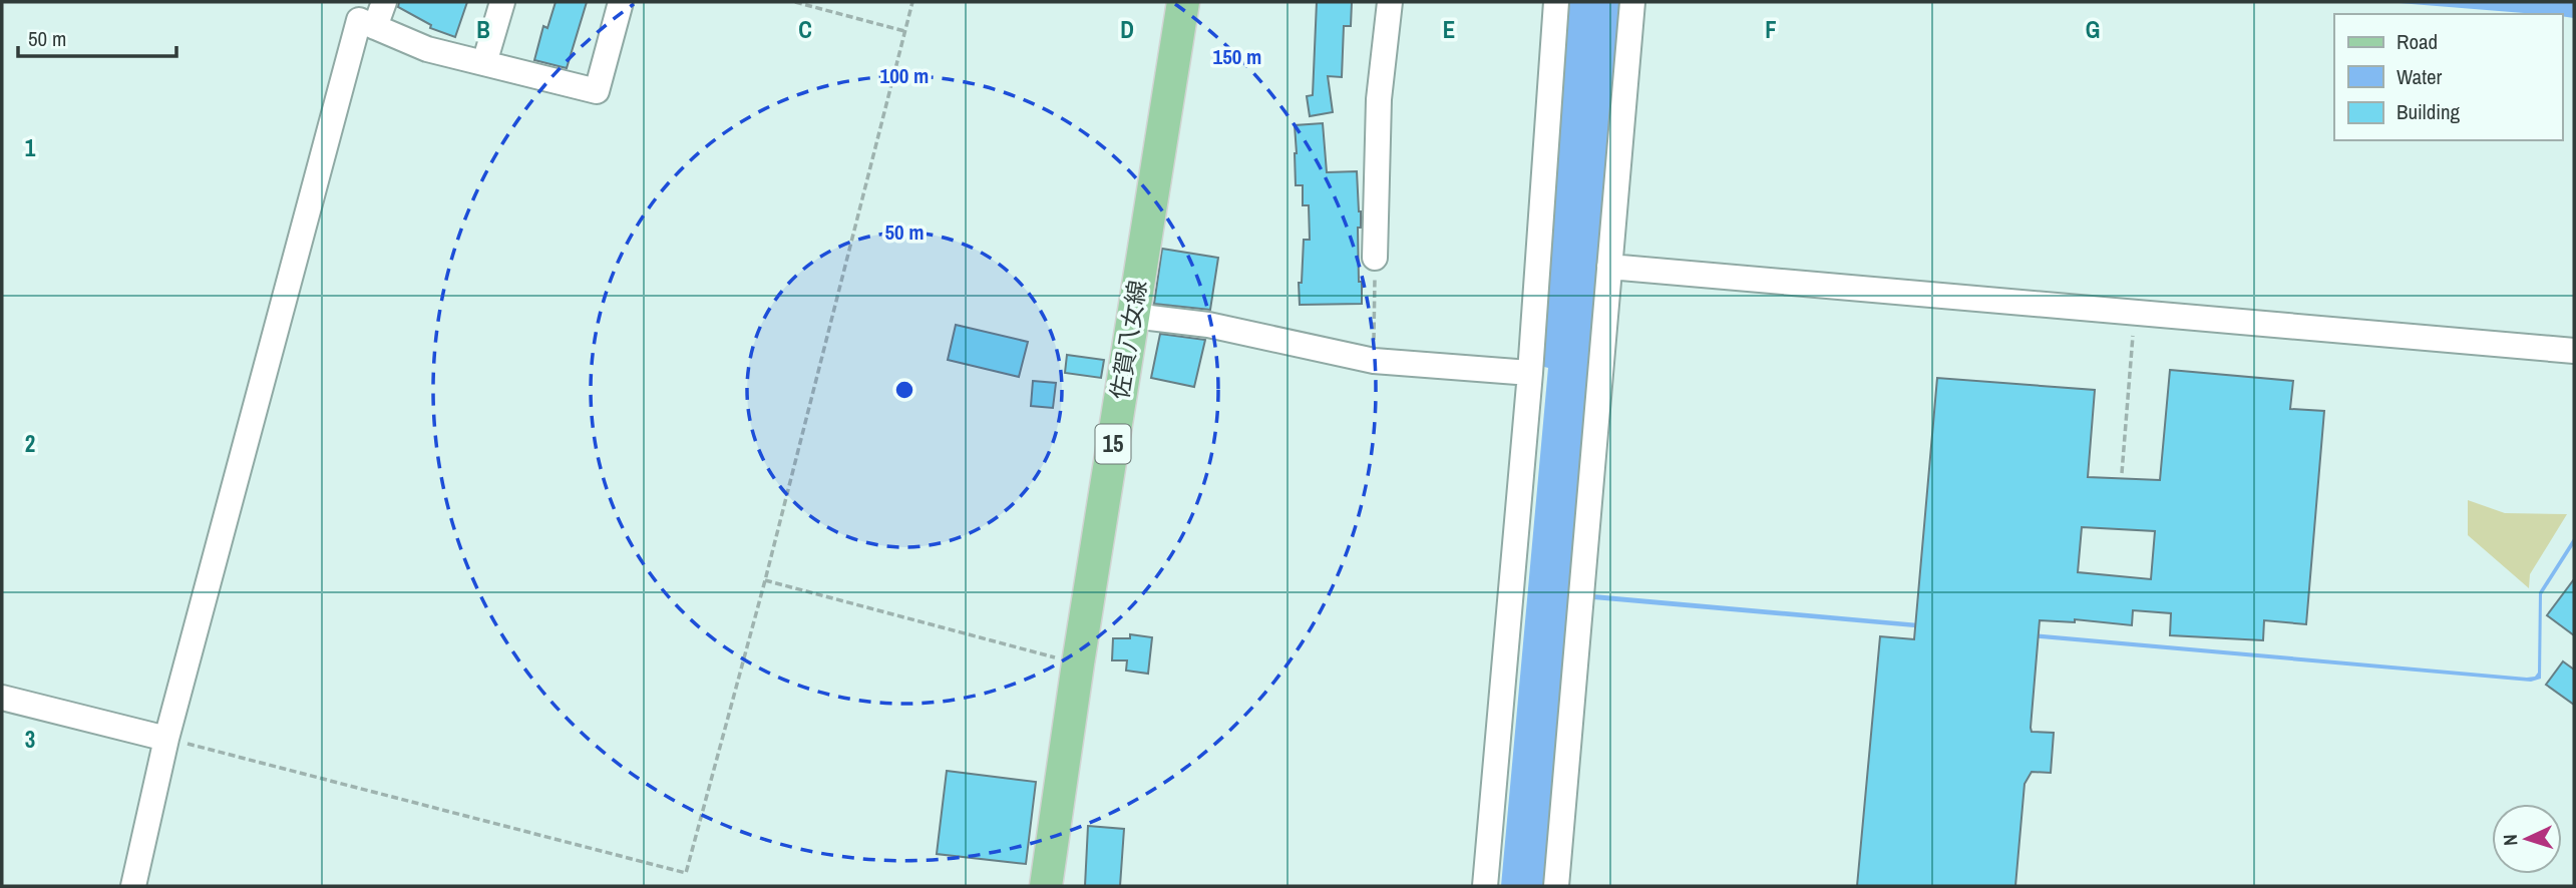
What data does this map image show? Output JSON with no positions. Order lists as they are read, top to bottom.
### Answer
{
  "streets": {
    "main road": ["佐賀八女線", "15"]
  },
  "legend": ["Road", "Water", "Building"],
  "scale_bar": "50 m",
  "north": "left",
  "grid": {
    "columns": [
      "B",
      "C",
      "D",
      "E",
      "F",
      "G"
    ],
    "rows": ["1", "2", "3"]
  },
  "rings": ["150 m", "100 m", "50 m"]
}
